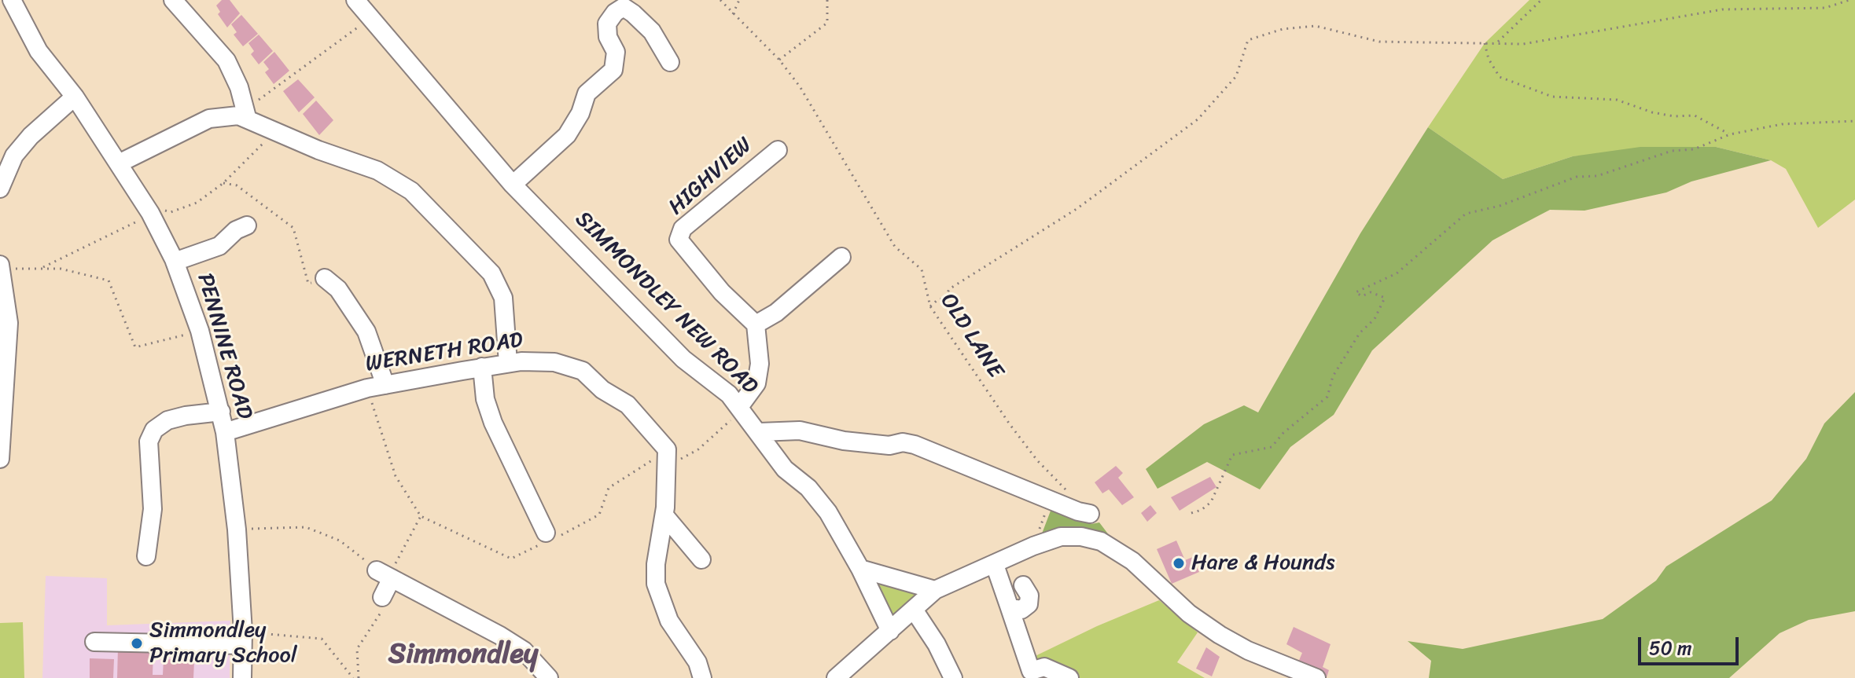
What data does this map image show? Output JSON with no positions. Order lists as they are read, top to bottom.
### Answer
{
  "streets": {
    "street": [
      "HIGHVIEW",
      "SIMMONDLEY NEW ROAD",
      "PENNINE ROAD",
      "WERNETH ROAD"
    ],
    "path": ["OLD LANE"]
  },
  "crossings": [
    ["PENNINE ROAD", "WERNETH ROAD"]
  ],
  "districts": ["Simmondley"],
  "places": ["Hare & Hounds", "Simmondley Primary School"],
  "scale_bar": "50 m"
}
